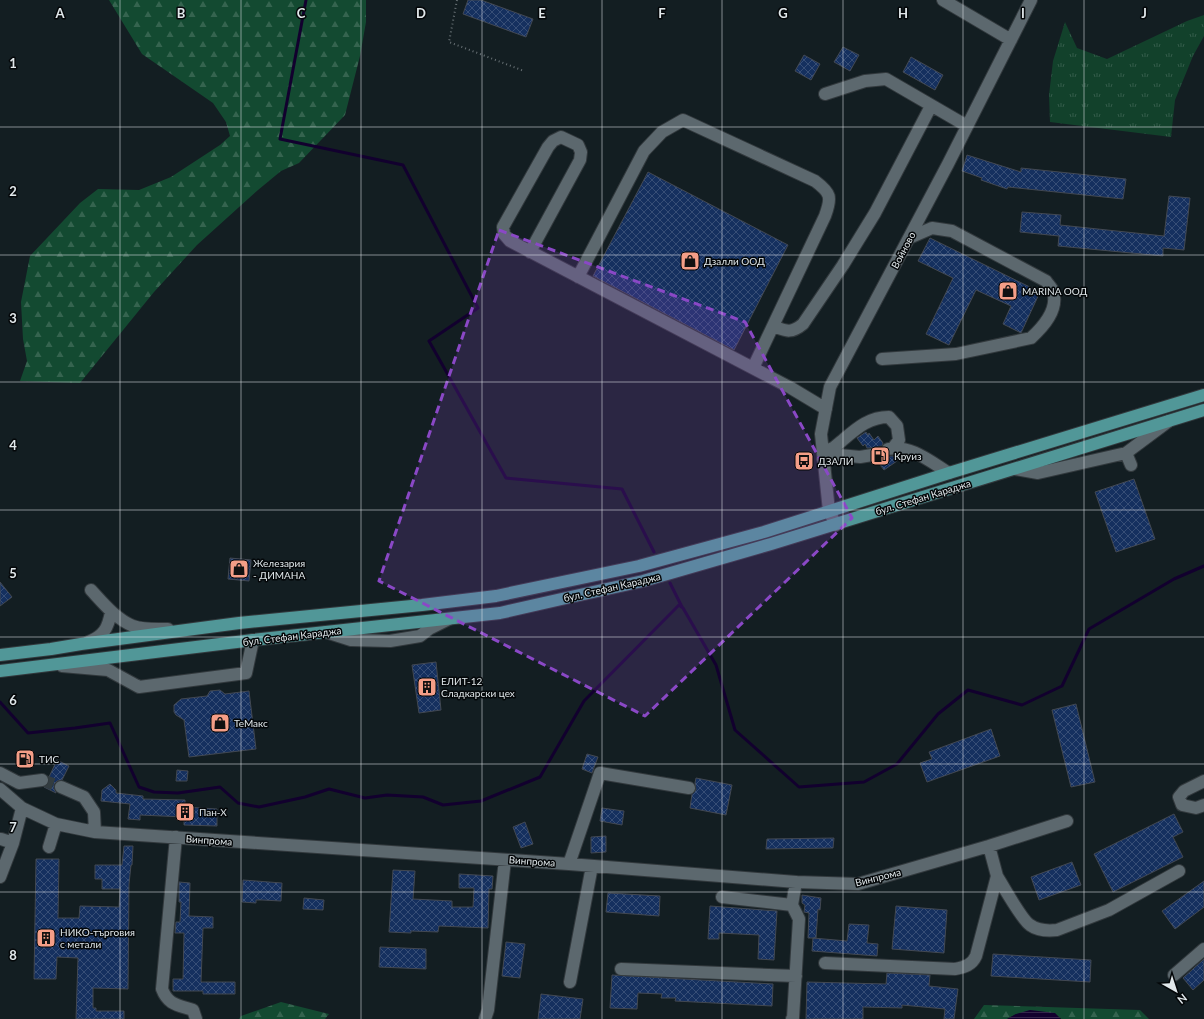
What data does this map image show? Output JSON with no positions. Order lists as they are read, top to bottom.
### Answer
{
  "streets": {
    "main road": ["бул. Стефан Караджа"],
    "street": ["Войново", "Винпрома"]
  },
  "crossings": [
    ["Войново", "бул. Стефан Караджа"]
  ],
  "places": {
    "shop": [
      "Дзалли ООД",
      "MARINA ООД",
      "Железария - ДИМАНА",
      "ТеМакс"
    ],
    "fuel station": ["Круиз", "ТИС"],
    "bus stop": ["ДЗАЛИ"],
    "building": ["ЕЛИТ-12 Сладкарски цех", "Пан-Х", "НИКО-търговия с метали"]
  },
  "north": "bottom right",
  "grid": {
    "columns": [
      "A",
      "B",
      "C",
      "D",
      "E",
      "F",
      "G",
      "H",
      "I",
      "J"
    ],
    "rows": [
      "1",
      "2",
      "3",
      "4",
      "5",
      "6",
      "7",
      "8"
    ]
  }
}
